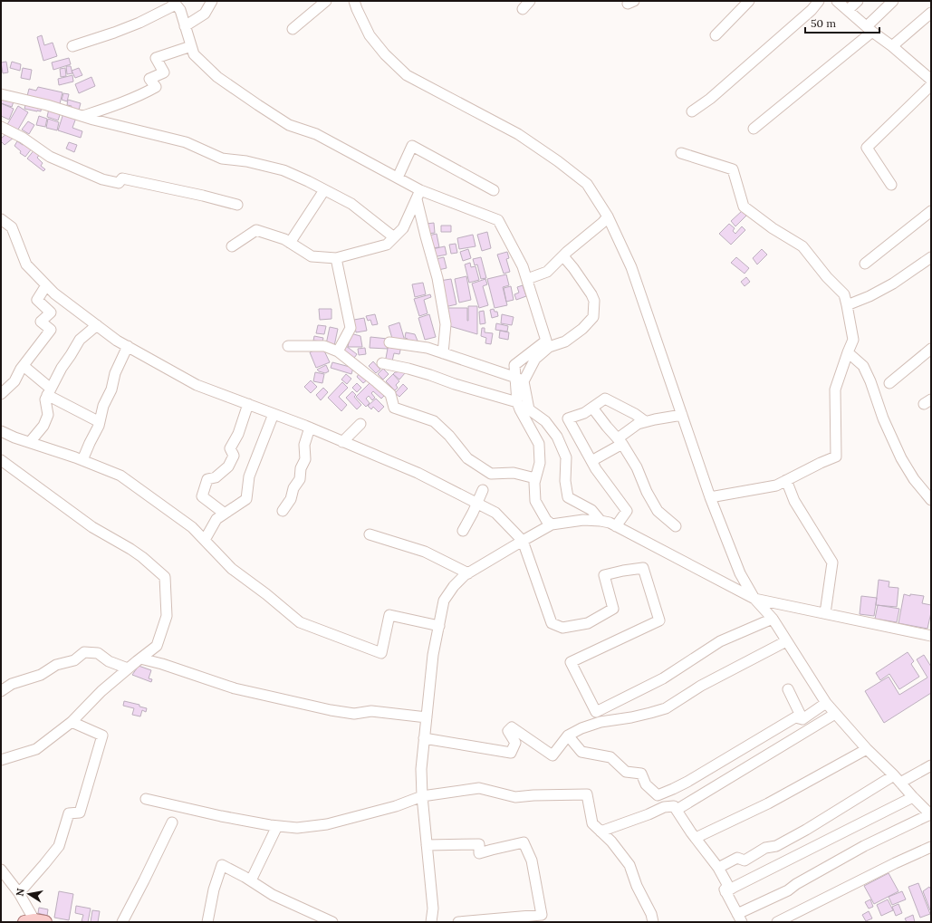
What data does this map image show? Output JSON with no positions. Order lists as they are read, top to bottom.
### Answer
{
  "scale_bar": "50 m",
  "north": "left"
}
